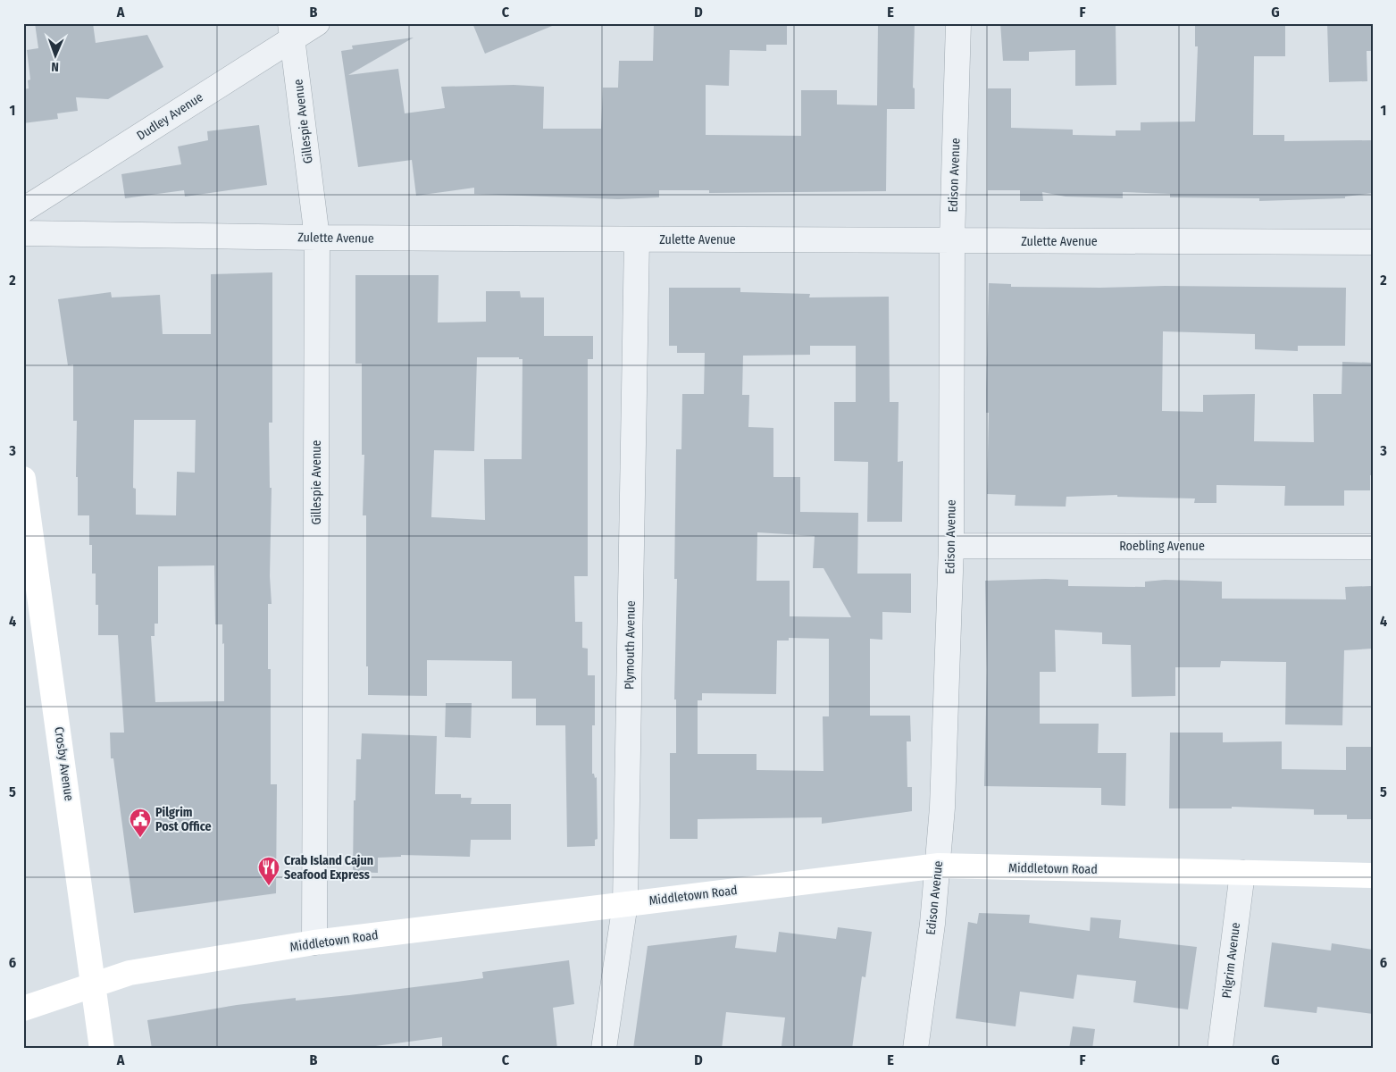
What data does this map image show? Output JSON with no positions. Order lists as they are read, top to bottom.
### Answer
{
  "streets": {
    "street": [
      "Dudley Avenue",
      "Gillespie Avenue",
      "Edison Avenue",
      "Zulette Avenue",
      "Roebling Avenue",
      "Plymouth Avenue",
      "Crosby Avenue",
      "Middletown Road",
      "Pilgrim Avenue"
    ]
  },
  "crossings": [
    ["Dudley Avenue", "Gillespie Avenue"],
    ["Gillespie Avenue", "Zulette Avenue"],
    ["Gillespie Avenue", "Middletown Road"],
    ["Edison Avenue", "Zulette Avenue"],
    ["Edison Avenue", "Roebling Avenue"],
    ["Edison Avenue", "Middletown Road"],
    ["Zulette Avenue", "Plymouth Avenue"],
    ["Plymouth Avenue", "Middletown Road"],
    ["Crosby Avenue", "Middletown Road"],
    ["Middletown Road", "Pilgrim Avenue"]
  ],
  "places": {
    "public building": ["Pilgrim Post Office"],
    "restaurant": ["Crab Island Cajun Seafood Express"]
  },
  "north": "bottom",
  "grid": {
    "columns": [
      "A",
      "B",
      "C",
      "D",
      "E",
      "F",
      "G"
    ],
    "rows": [
      "1",
      "2",
      "3",
      "4",
      "5",
      "6"
    ]
  }
}
